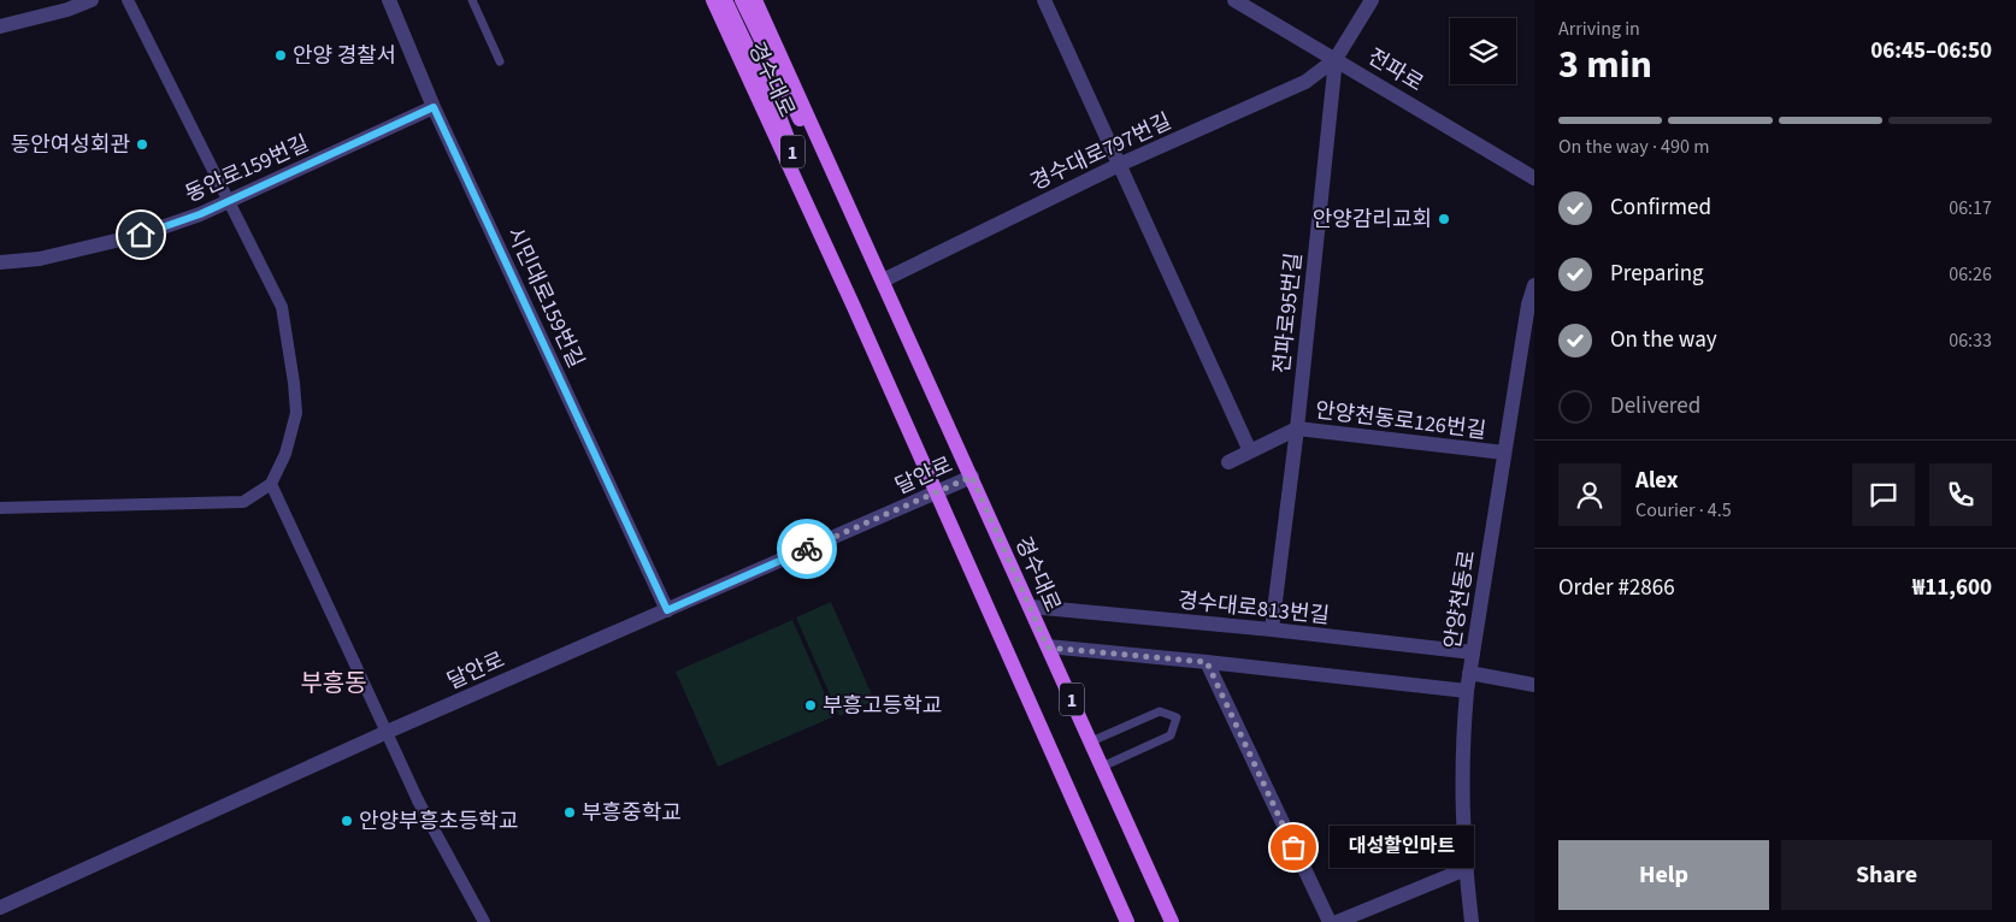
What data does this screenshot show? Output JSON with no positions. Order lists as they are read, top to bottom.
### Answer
{
  "streets": {
    "main road": ["경수대로", "1"],
    "street": [
      "전파로",
      "경수대로797번길",
      "동안로159번길",
      "시민대로159번길",
      "전파로95번길",
      "안양천동로126번길",
      "달안로",
      "안양천동로",
      "경수대로813번길"
    ]
  },
  "crossings": [
    ["전파로", "경수대로797번길"],
    ["전파로", "전파로95번길"],
    ["경수대로", "경수대로797번길"],
    ["경수대로", "달안로"],
    ["경수대로", "경수대로813번길"],
    ["경수대로797번길", "전파로95번길"],
    ["동안로159번길", "시민대로159번길"],
    ["시민대로159번길", "달안로"],
    ["전파로95번길", "안양천동로126번길"],
    ["전파로95번길", "경수대로813번길"],
    ["안양천동로126번길", "안양천동로"],
    ["안양천동로", "경수대로813번길"]
  ],
  "districts": ["부흥동"],
  "places": [
    "안양 경찰서",
    "동안여성회관",
    "안양감리교회",
    "부흥고등학교",
    "부흥중학교",
    "안양부흥초등학교",
    "대성할인마트"
  ],
  "page": {
    "heading": ["3 min", "Arriving in", "06:45–06:50"],
    "panel": [
      "Alex",
      "Courier · 4.5",
      "Order #2866",
      "₩11,600"
    ],
    "bar": "On the way · 490 m",
    "list": [
      ["Confirmed", "06:17"],
      ["Preparing", "06:26"],
      ["On the way", "06:33"],
      "Delivered"
    ],
    "bubble": "대성할인마트",
    "buttons": ["Help", "Share"]
  }
}
